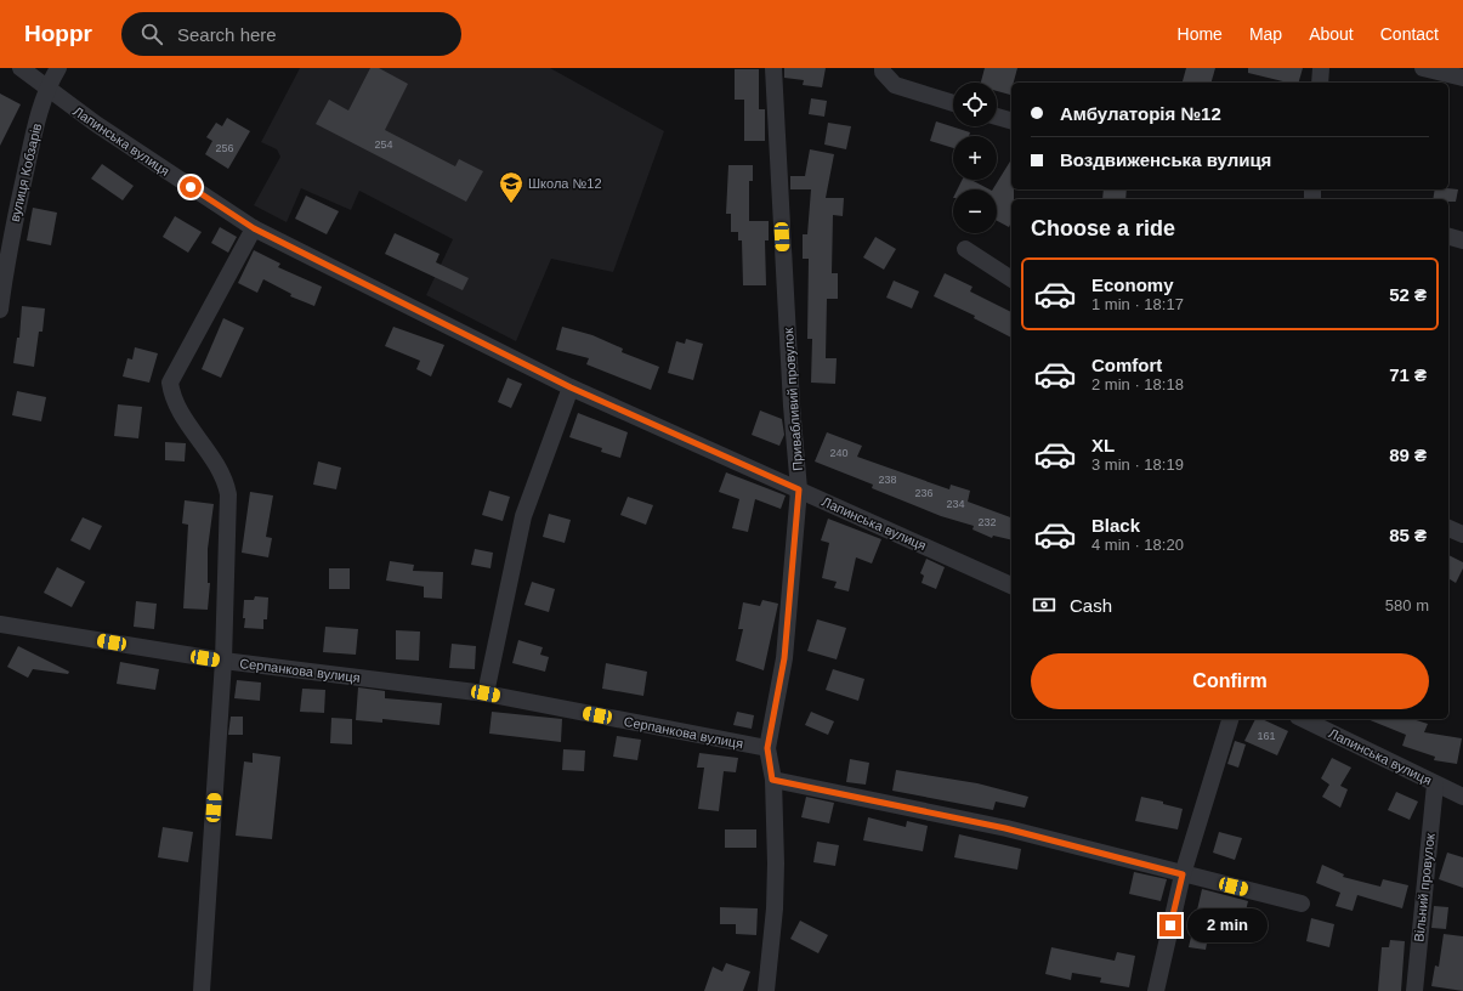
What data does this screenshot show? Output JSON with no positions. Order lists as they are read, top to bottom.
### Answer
{
  "streets": {
    "street": [
      "Лапинська вулиця",
      "вулиця Кобзарів",
      "Привабливий провулок",
      "Серпанкова вулиця",
      "Вільний провулок"
    ]
  },
  "crossings": [
    ["Лапинська вулиця", "вулиця Кобзарів"],
    ["Лапинська вулиця", "Привабливий провулок"],
    ["Лапинська вулиця", "Вільний провулок"],
    ["Привабливий провулок", "Серпанкова вулиця"]
  ],
  "places": {
    "school or university": ["Школа №12"]
  },
  "house_numbers": [
    "254",
    "256",
    "240",
    "238",
    "236",
    "234",
    "232",
    "161"
  ],
  "page": {
    "header": "Hoppr",
    "search": "Search here",
    "nav": [
      "Home",
      "Map",
      "About",
      "Contact"
    ],
    "map_buttons": ["+", "−"],
    "banner": ["Амбулаторія №12", "Воздвиженська вулиця"],
    "heading": "Choose a ride",
    "list": [
      {
        "name": "Economy",
        "note": "1 min · 18:17",
        "value": "52 ₴"
      },
      {
        "name": "Comfort",
        "note": "2 min · 18:18",
        "value": "71 ₴"
      },
      {
        "name": "XL",
        "note": "3 min · 18:19",
        "value": "89 ₴"
      },
      {
        "name": "Black",
        "note": "4 min · 18:20",
        "value": "85 ₴"
      }
    ],
    "pay": ["Cash", "580 m"],
    "buttons": "Confirm",
    "bubble": "2 min"
  }
}
